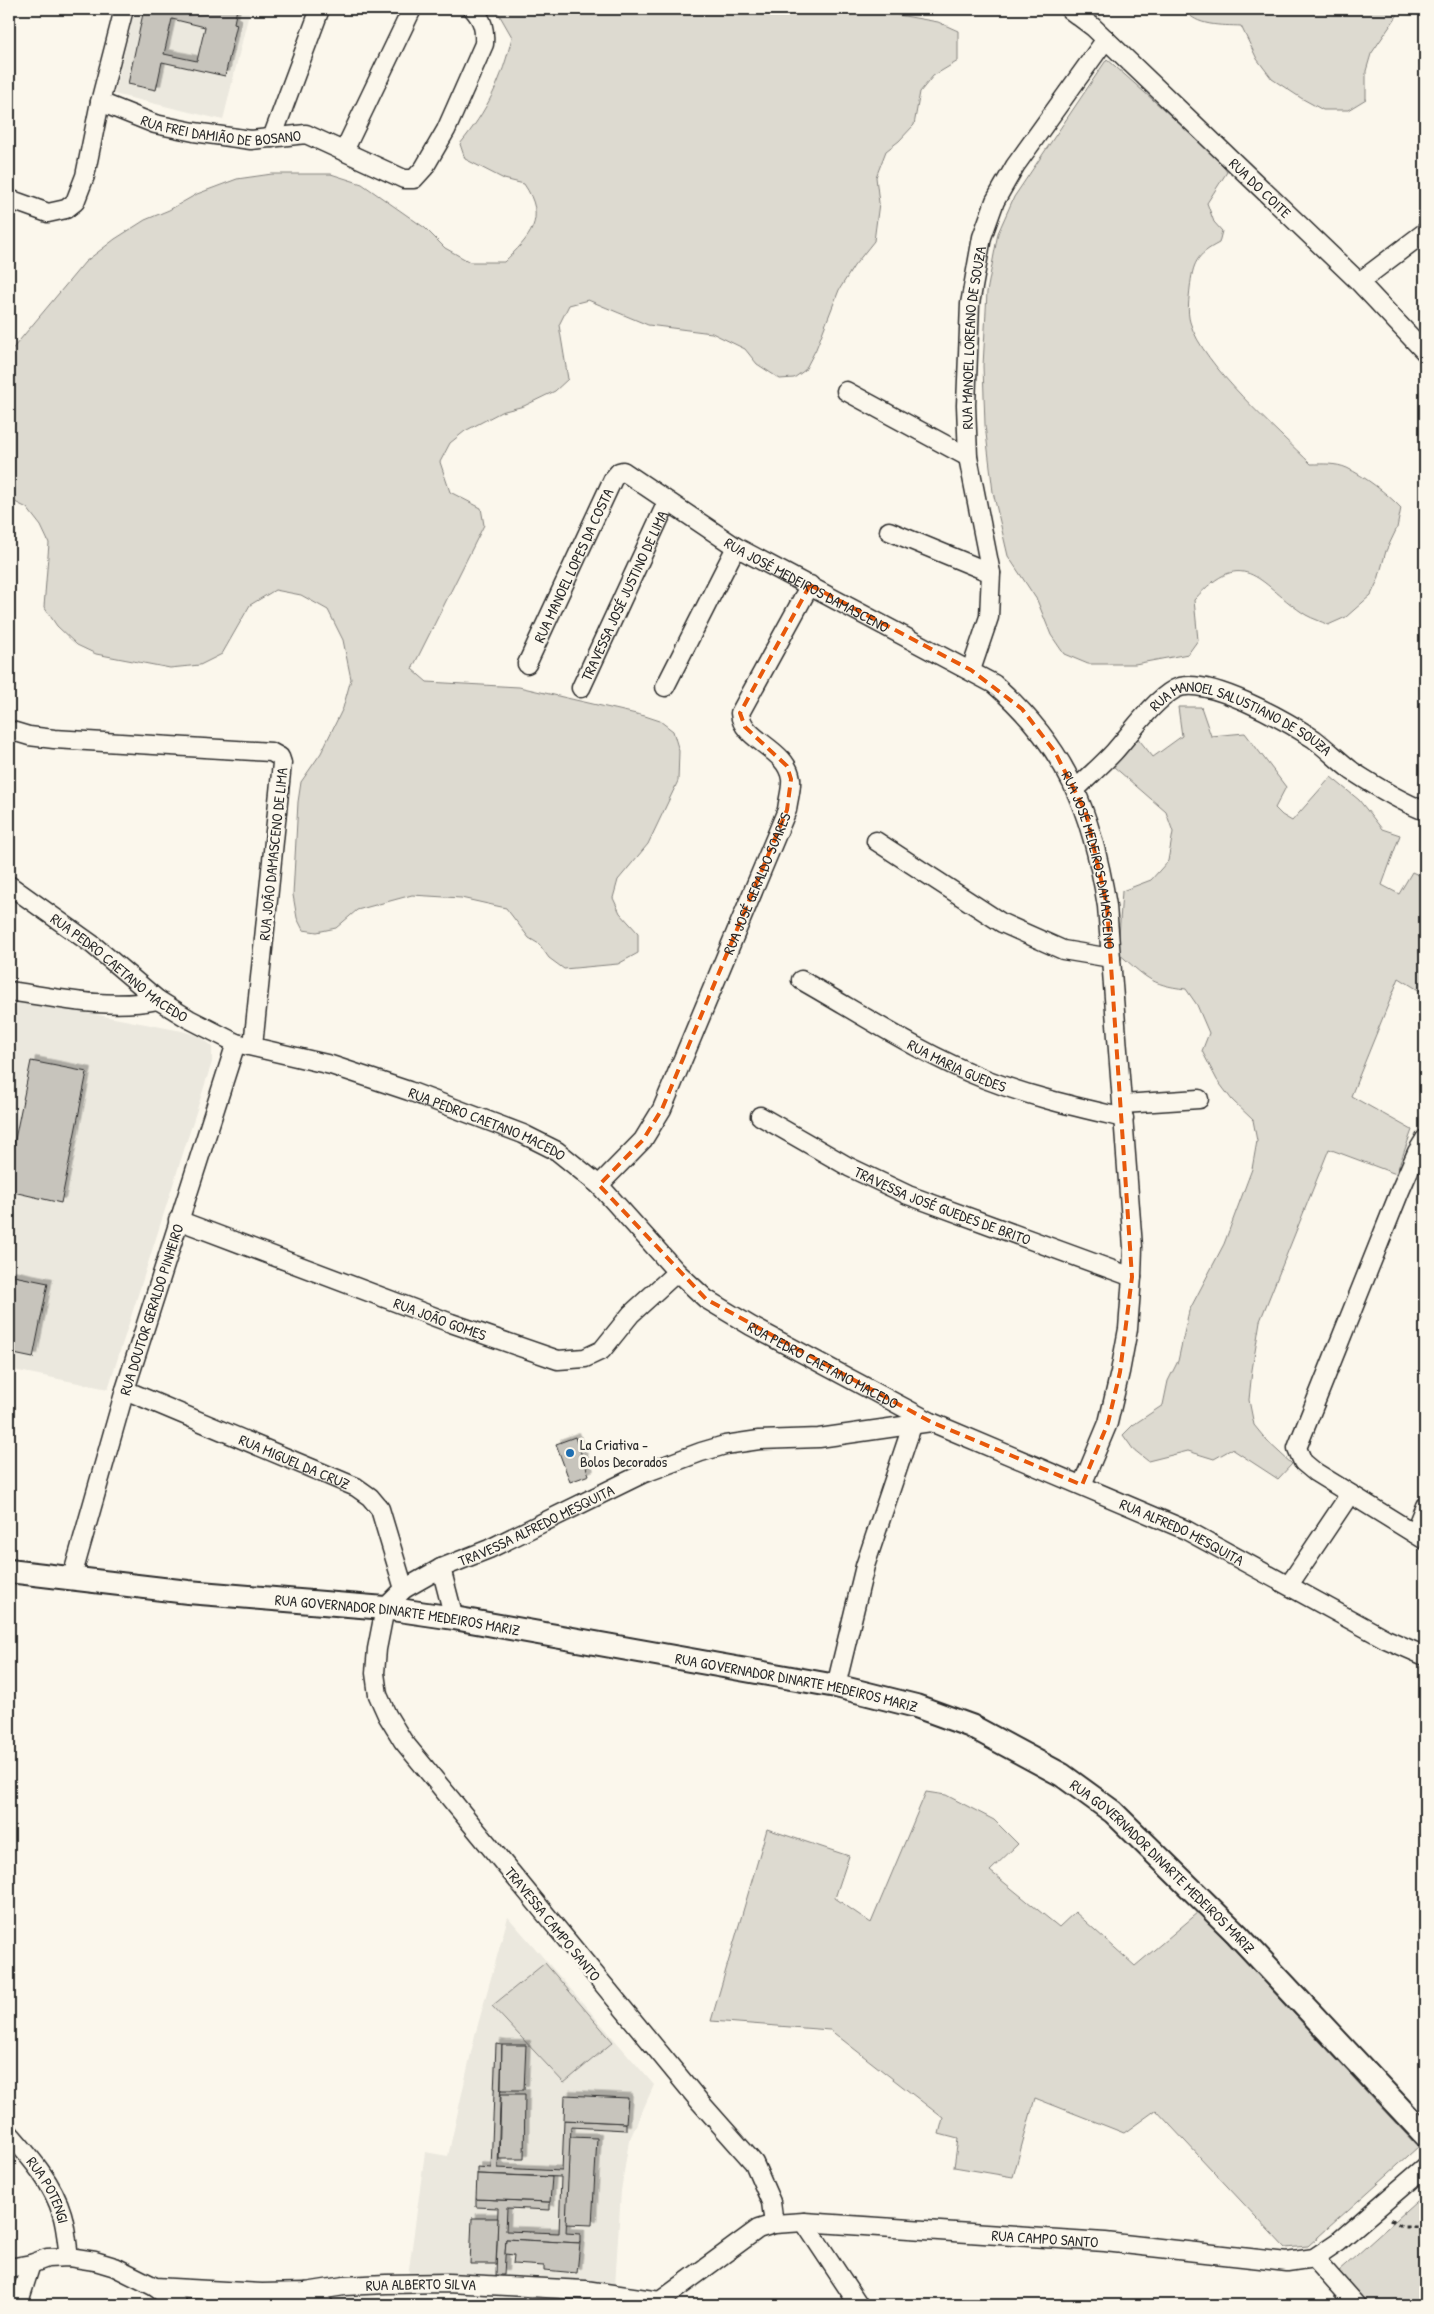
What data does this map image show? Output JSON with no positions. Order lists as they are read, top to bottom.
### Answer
{
  "streets": {
    "main road": ["RUA GOVERNADOR DINARTE MEDEIROS MARIZ"],
    "street": [
      "RUA FREI DAMIÃO DE BOSANO",
      "RUA DO COITE",
      "RUA MANOEL LOREANO DE SOUZA",
      "RUA MANOEL LOPES DA COSTA",
      "RUA JOSÉ MEDEIROS DAMASCENO",
      "TRAVESSA JOSÉ JUSTINO DE LIMA",
      "RUA MANOEL SALUSTIANO DE SOUZA",
      "RUA JOÃO DAMASCENO DE LIMA",
      "RUA JOSÉ GERALDO SOARES",
      "RUA PEDRO CAETANO MACEDO",
      "RUA MARIA GUEDES",
      "TRAVESSA JOSÉ GUEDES DE BRITO",
      "RUA DOUTOR GERALDO PINHEIRO",
      "RUA JOÃO GOMES",
      "RUA MIGUEL DA CRUZ",
      "TRAVESSA ALFREDO MESQUITA",
      "RUA ALFREDO MESQUITA",
      "TRAVESSA CAMPO SANTO",
      "RUA POTENGI",
      "RUA CAMPO SANTO",
      "RUA ALBERTO SILVA"
    ]
  },
  "crossings": [
    ["RUA DO COITE", "RUA MANOEL LOREANO DE SOUZA"],
    ["RUA MANOEL LOREANO DE SOUZA", "RUA JOSÉ MEDEIROS DAMASCENO"],
    ["RUA MANOEL LOPES DA COSTA", "RUA JOSÉ MEDEIROS DAMASCENO"],
    ["RUA JOSÉ MEDEIROS DAMASCENO", "TRAVESSA JOSÉ JUSTINO DE LIMA"],
    ["RUA JOSÉ MEDEIROS DAMASCENO", "RUA MANOEL SALUSTIANO DE SOUZA"],
    ["RUA JOSÉ MEDEIROS DAMASCENO", "RUA JOSÉ GERALDO SOARES"],
    ["RUA JOSÉ MEDEIROS DAMASCENO", "RUA MARIA GUEDES"],
    ["RUA JOSÉ MEDEIROS DAMASCENO", "TRAVESSA JOSÉ GUEDES DE BRITO"],
    ["RUA JOSÉ MEDEIROS DAMASCENO", "RUA ALFREDO MESQUITA"],
    ["RUA JOÃO DAMASCENO DE LIMA", "RUA PEDRO CAETANO MACEDO"],
    ["RUA JOSÉ GERALDO SOARES", "RUA PEDRO CAETANO MACEDO"],
    ["RUA PEDRO CAETANO MACEDO", "RUA DOUTOR GERALDO PINHEIRO"],
    ["RUA PEDRO CAETANO MACEDO", "RUA JOÃO GOMES"],
    ["RUA PEDRO CAETANO MACEDO", "TRAVESSA ALFREDO MESQUITA"],
    ["RUA PEDRO CAETANO MACEDO", "RUA ALFREDO MESQUITA"],
    ["RUA DOUTOR GERALDO PINHEIRO", "RUA JOÃO GOMES"],
    ["RUA DOUTOR GERALDO PINHEIRO", "RUA MIGUEL DA CRUZ"],
    ["RUA DOUTOR GERALDO PINHEIRO", "RUA GOVERNADOR DINARTE MEDEIROS MARIZ"],
    ["RUA MIGUEL DA CRUZ", "TRAVESSA ALFREDO MESQUITA"],
    ["TRAVESSA ALFREDO MESQUITA", "RUA ALFREDO MESQUITA"],
    ["TRAVESSA ALFREDO MESQUITA", "RUA GOVERNADOR DINARTE MEDEIROS MARIZ"],
    ["TRAVESSA ALFREDO MESQUITA", "TRAVESSA CAMPO SANTO"],
    ["RUA GOVERNADOR DINARTE MEDEIROS MARIZ", "TRAVESSA CAMPO SANTO"],
    ["TRAVESSA CAMPO SANTO", "RUA CAMPO SANTO"],
    ["RUA POTENGI", "RUA ALBERTO SILVA"],
    ["RUA CAMPO SANTO", "RUA ALBERTO SILVA"]
  ],
  "places": ["La Criativa - Bolos Decorados"]
}
